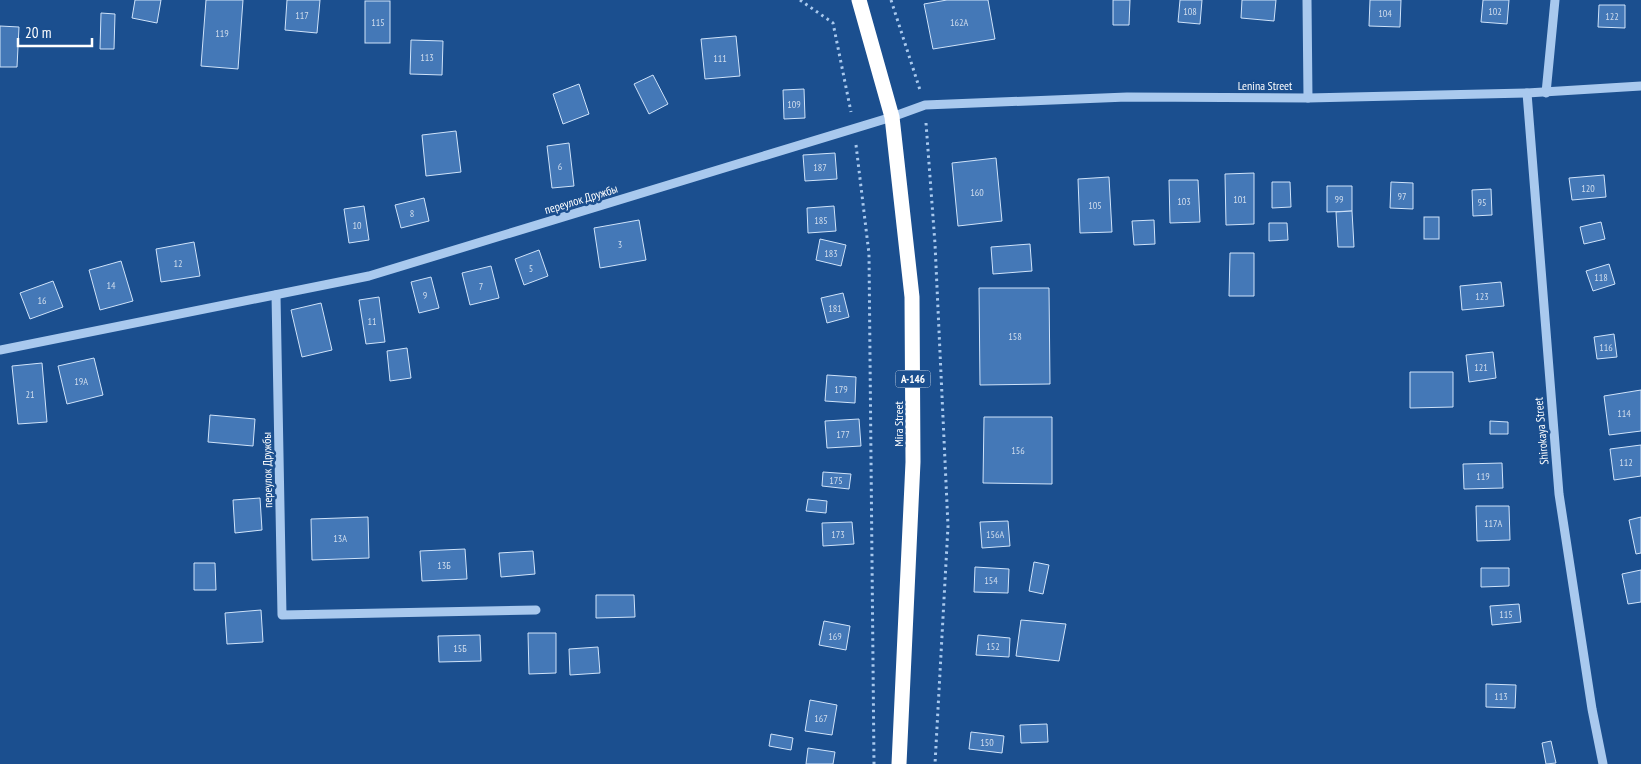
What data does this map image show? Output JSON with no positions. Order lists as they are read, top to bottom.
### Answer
{
  "streets": {
    "highway": ["А-146", "Mira Street"],
    "street": ["Lenina Street", "переулок Дружбы", "Shirokaya Street"]
  },
  "crossings": [
    ["Lenina Street", "переулок Дружбы"],
    ["Lenina Street", "Mira Street"],
    ["Lenina Street", "Shirokaya Street"],
    ["переулок Дружбы", "Mira Street"]
  ],
  "house_numbers": [
    "108",
    "102",
    "104",
    "117",
    "122",
    "115",
    "162А",
    "119",
    "113",
    "111",
    "109",
    "6",
    "187",
    "120",
    "160",
    "97",
    "101",
    "99",
    "103",
    "95",
    "105",
    "8",
    "185",
    "10",
    "3",
    "183",
    "12",
    "5",
    "118",
    "14",
    "7",
    "9",
    "123",
    "16",
    "181",
    "11",
    "158",
    "116",
    "121",
    "19А",
    "179",
    "21",
    "114",
    "177",
    "156",
    "112",
    "119",
    "175",
    "117А",
    "173",
    "156А",
    "13А",
    "13Б",
    "154",
    "115",
    "169",
    "152",
    "15Б",
    "113",
    "167",
    "150"
  ],
  "scale_bar": "20 m"
}
